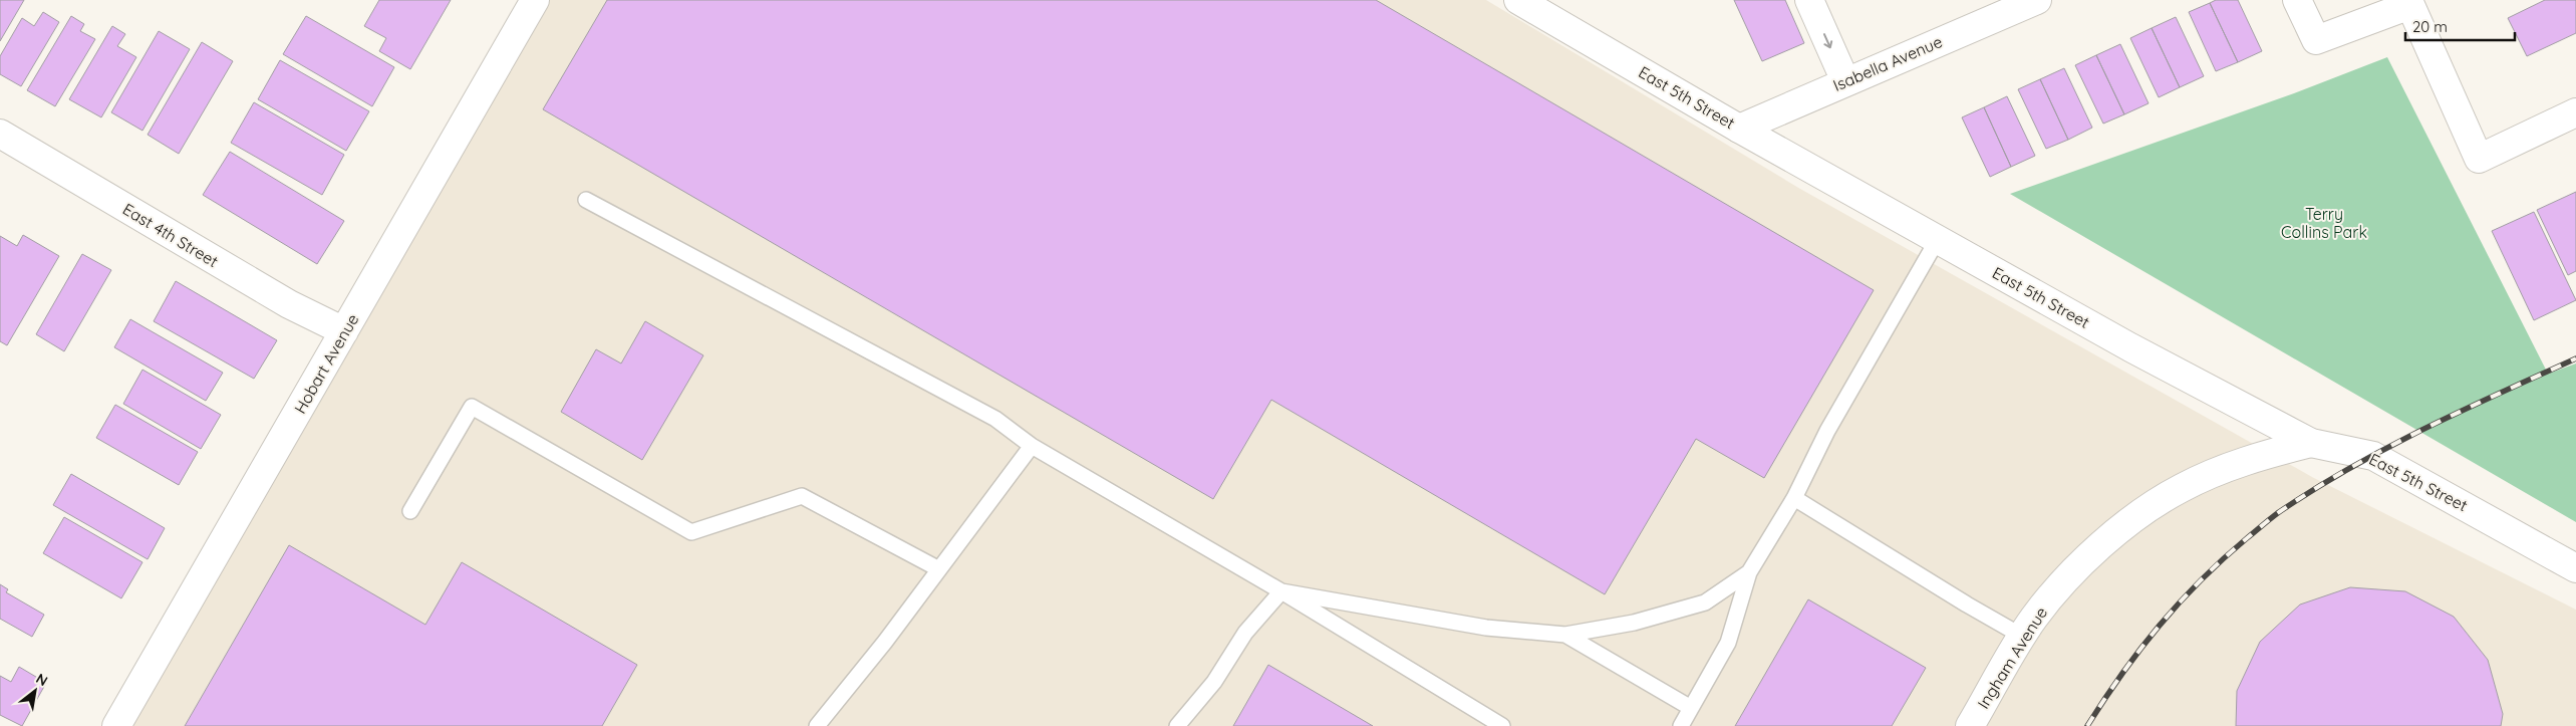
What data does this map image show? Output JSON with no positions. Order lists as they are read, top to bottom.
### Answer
{
  "streets": {
    "street": [
      "Isabella Avenue",
      "East 5th Street",
      "East 4th Street",
      "Hobart Avenue",
      "Ingham Avenue"
    ]
  },
  "crossings": [
    ["Isabella Avenue", "East 5th Street"],
    ["East 5th Street", "Ingham Avenue"],
    ["East 4th Street", "Hobart Avenue"]
  ],
  "parks": ["Terry Collins Park"],
  "scale_bar": "20 m",
  "north": "top right"
}
